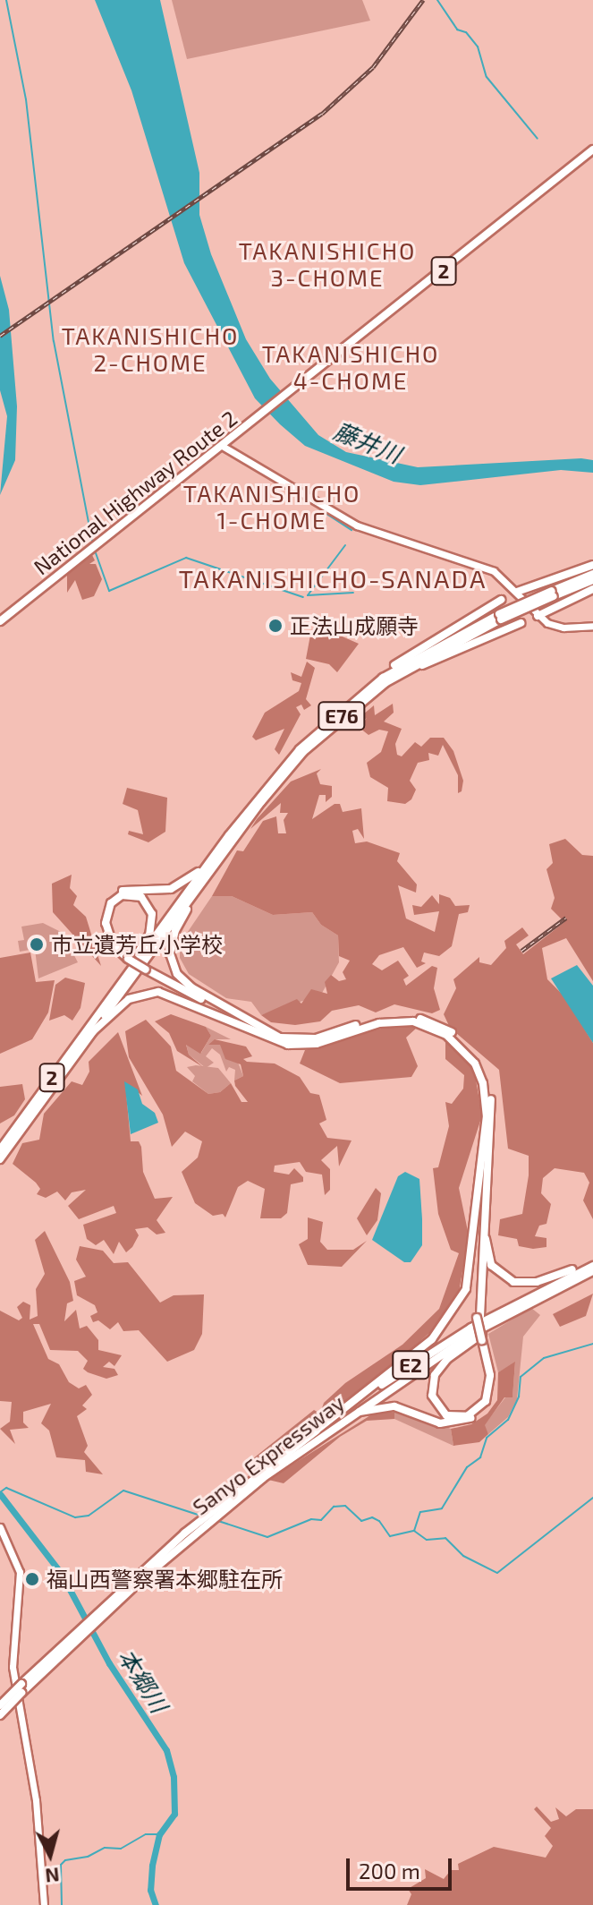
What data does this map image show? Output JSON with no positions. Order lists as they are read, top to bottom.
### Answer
{
  "streets": {
    "highway": [
      "2",
      "National Highway Route 2",
      "E76",
      "E2",
      "Sanyo Expressway"
    ]
  },
  "crossings": [
    ["2", "E76"]
  ],
  "districts": [
    "TAKANISHICHO 3-CHOME",
    "TAKANISHICHO 2-CHOME",
    "TAKANISHICHO 4-CHOME",
    "TAKANISHICHO 1-CHOME",
    "TAKANISHICHO-SANADA"
  ],
  "water": ["藤井川", "本郷川"],
  "places": ["正法山成願寺", "市立遺芳丘小学校", "福山西警察署本郷駐在所"],
  "scale_bar": "200 m",
  "north": "bottom"
}
